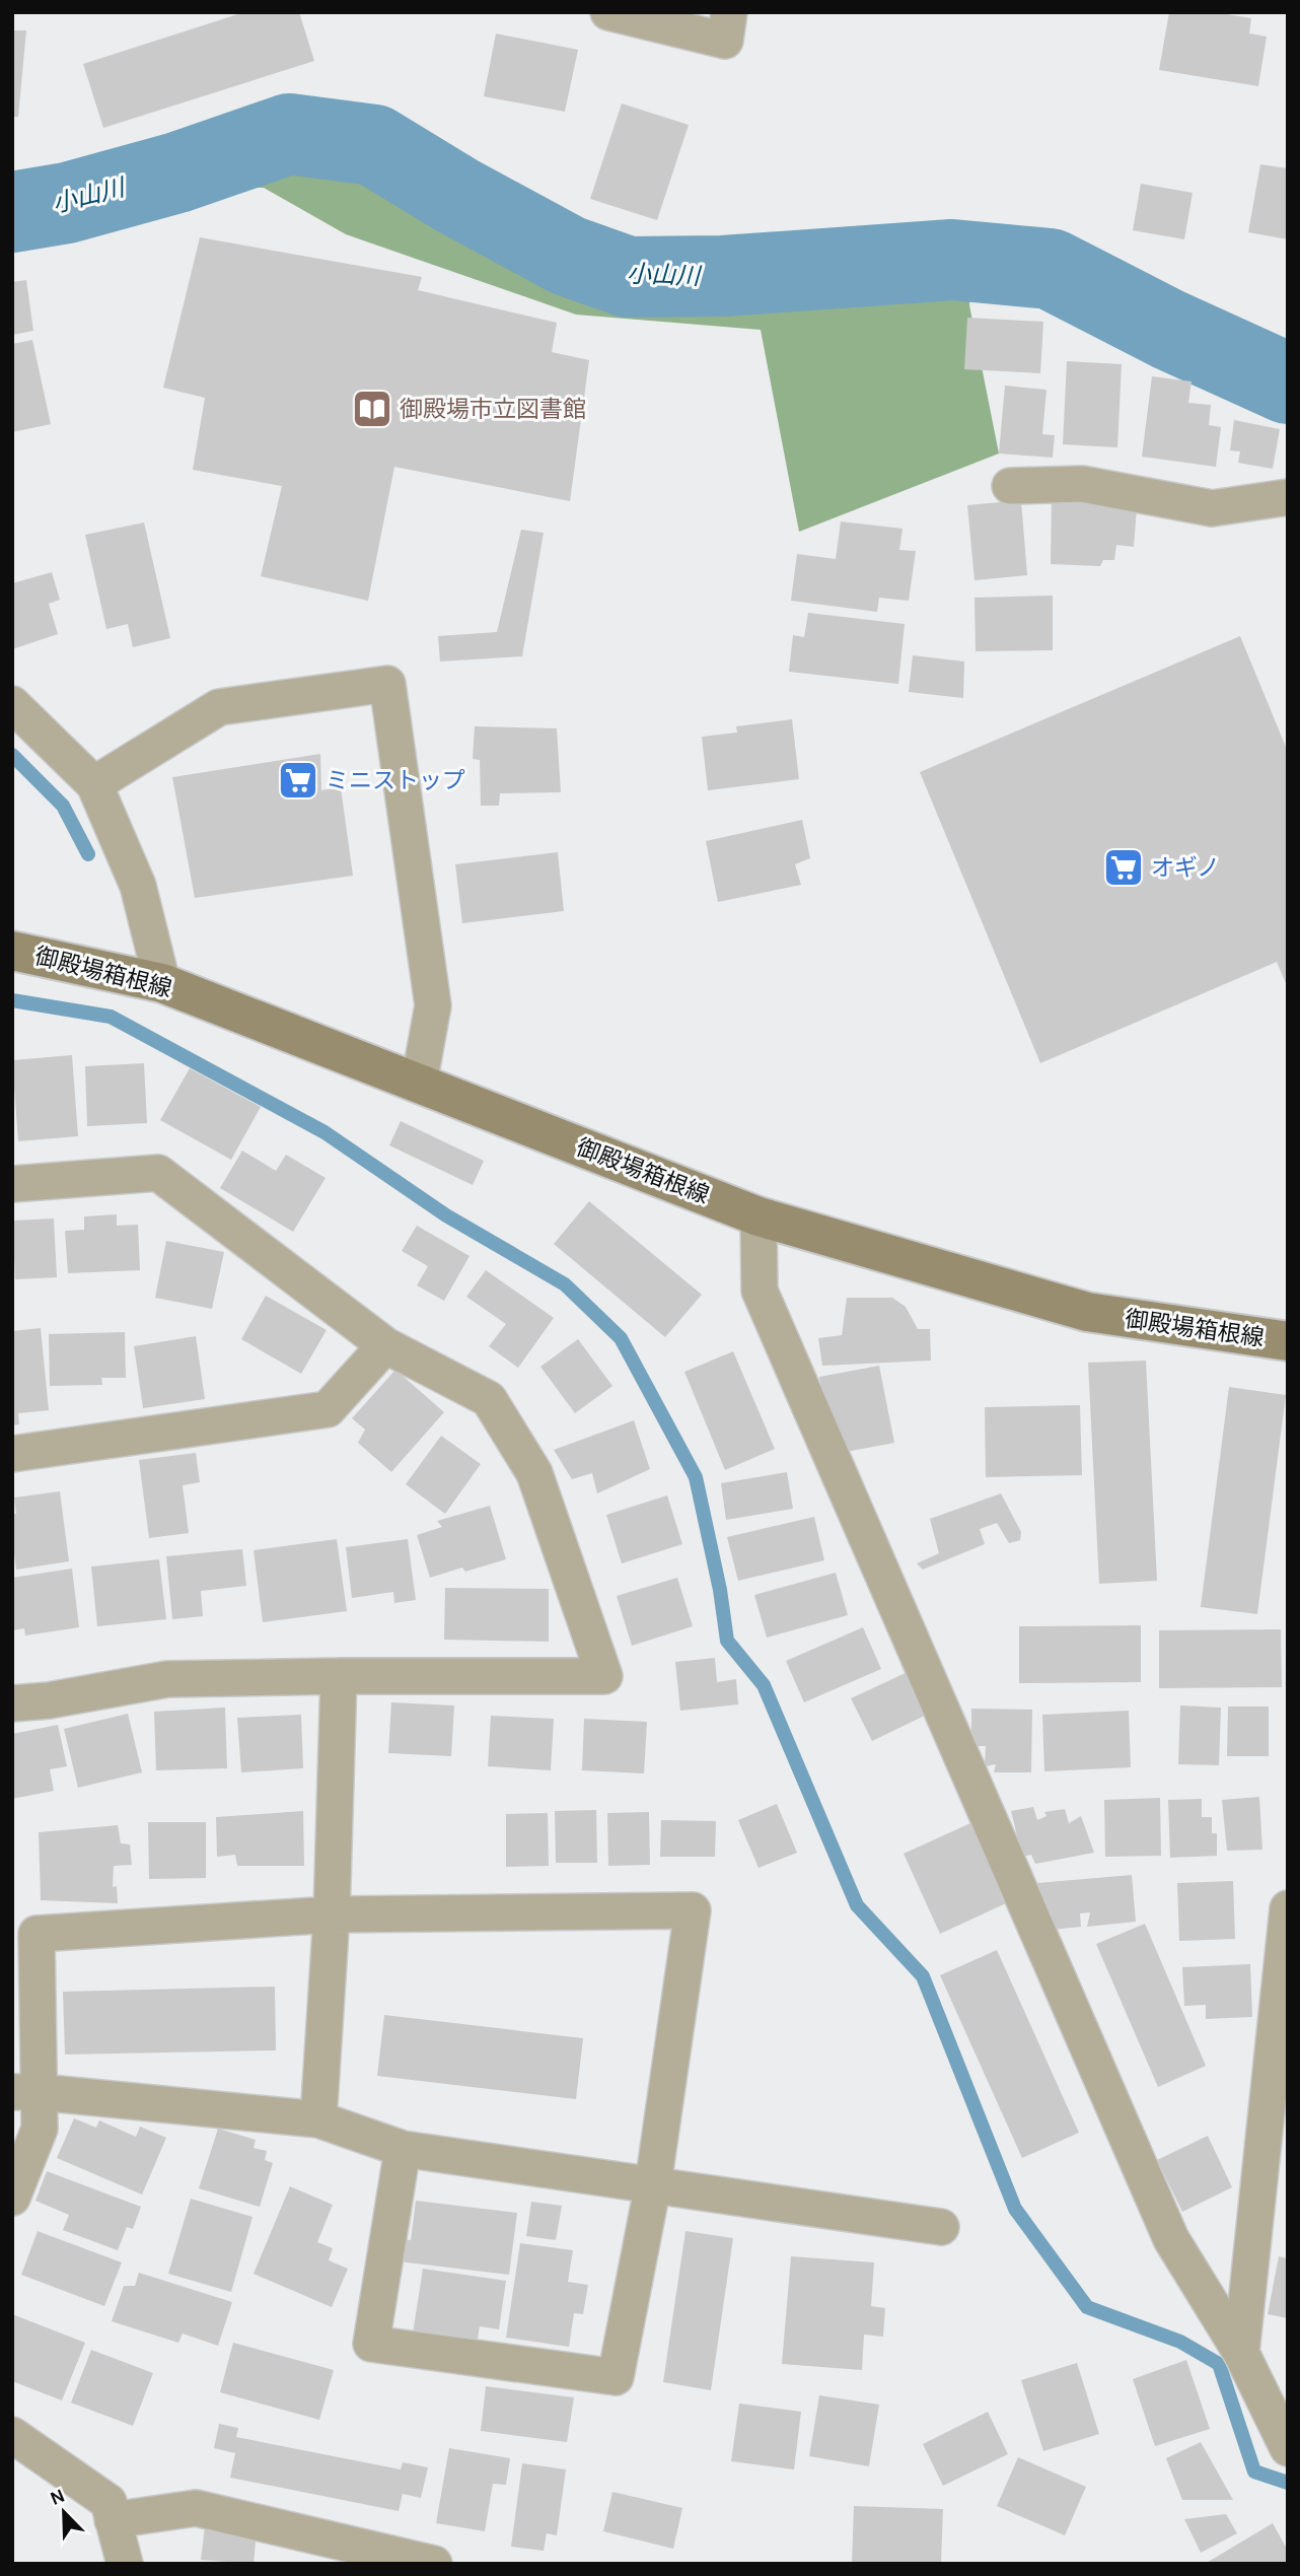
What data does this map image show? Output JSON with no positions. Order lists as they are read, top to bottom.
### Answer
{
  "streets": {
    "main road": ["御殿場箱根線"]
  },
  "water": ["小山川"],
  "places": {
    "library": ["御殿場市立図書館"],
    "supermarket": ["ミニストップ", "オギノ"]
  },
  "north": "top left"
}
